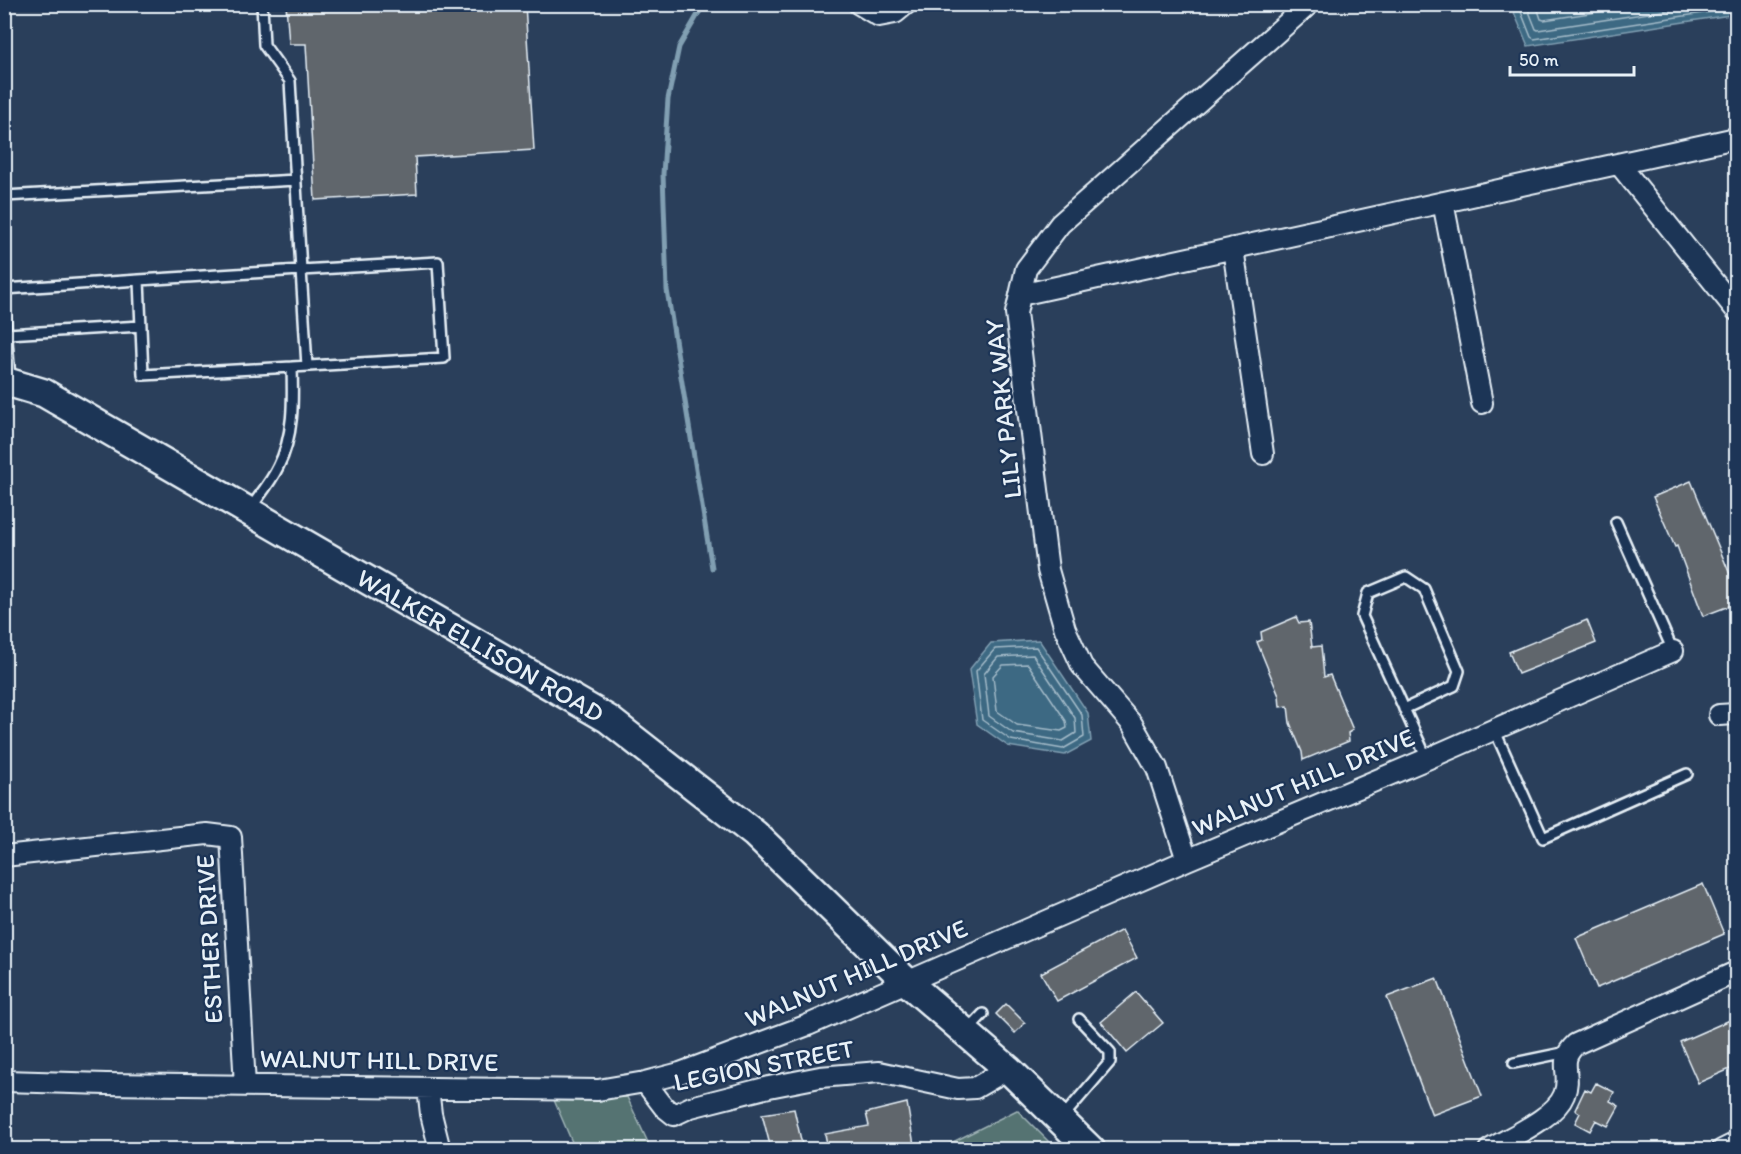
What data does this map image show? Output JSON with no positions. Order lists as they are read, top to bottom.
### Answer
{
  "streets": {
    "street": [
      "LILY PARK WAY",
      "WALKER ELLISON ROAD",
      "WALNUT HILL DRIVE",
      "ESTHER DRIVE",
      "LEGION STREET"
    ]
  },
  "crossings": [
    ["LILY PARK WAY", "WALNUT HILL DRIVE"],
    ["WALKER ELLISON ROAD", "WALNUT HILL DRIVE"],
    ["WALKER ELLISON ROAD", "LEGION STREET"],
    ["WALNUT HILL DRIVE", "ESTHER DRIVE"],
    ["WALNUT HILL DRIVE", "LEGION STREET"]
  ],
  "scale_bar": "50 m"
}
